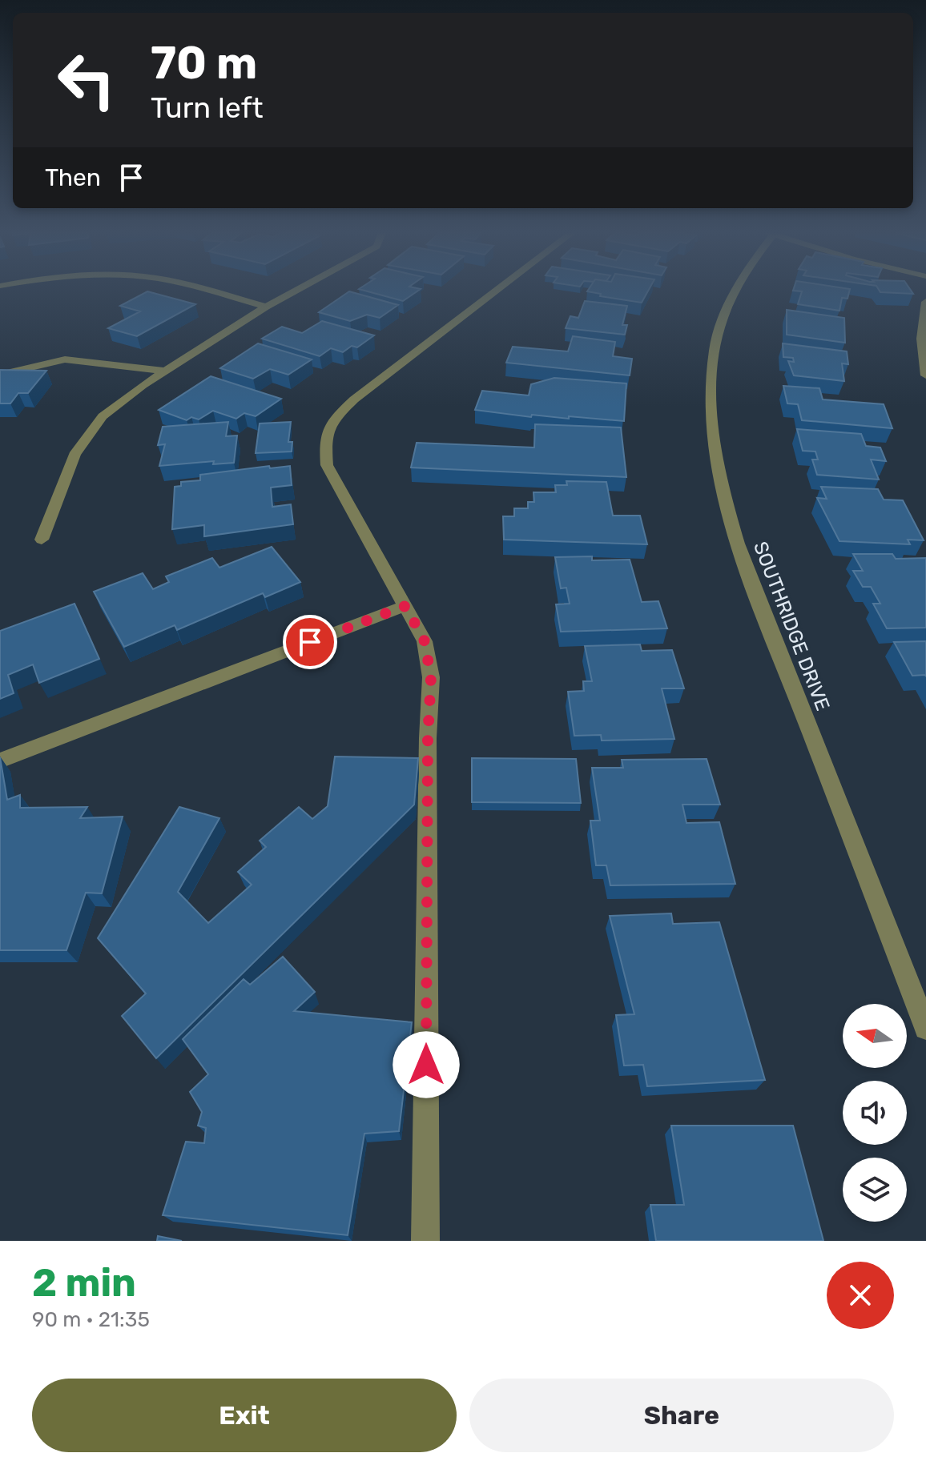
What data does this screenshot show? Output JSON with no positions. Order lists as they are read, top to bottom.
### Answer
{
  "streets": {
    "street": ["SOUTHRIDGE DRIVE"]
  },
  "north": "left",
  "page": {
    "turn": ["70 m", "Turn left"],
    "then": "Then",
    "heading": ["2 min", "90 m · 21:35"],
    "buttons": ["Exit", "Share"]
  }
}
